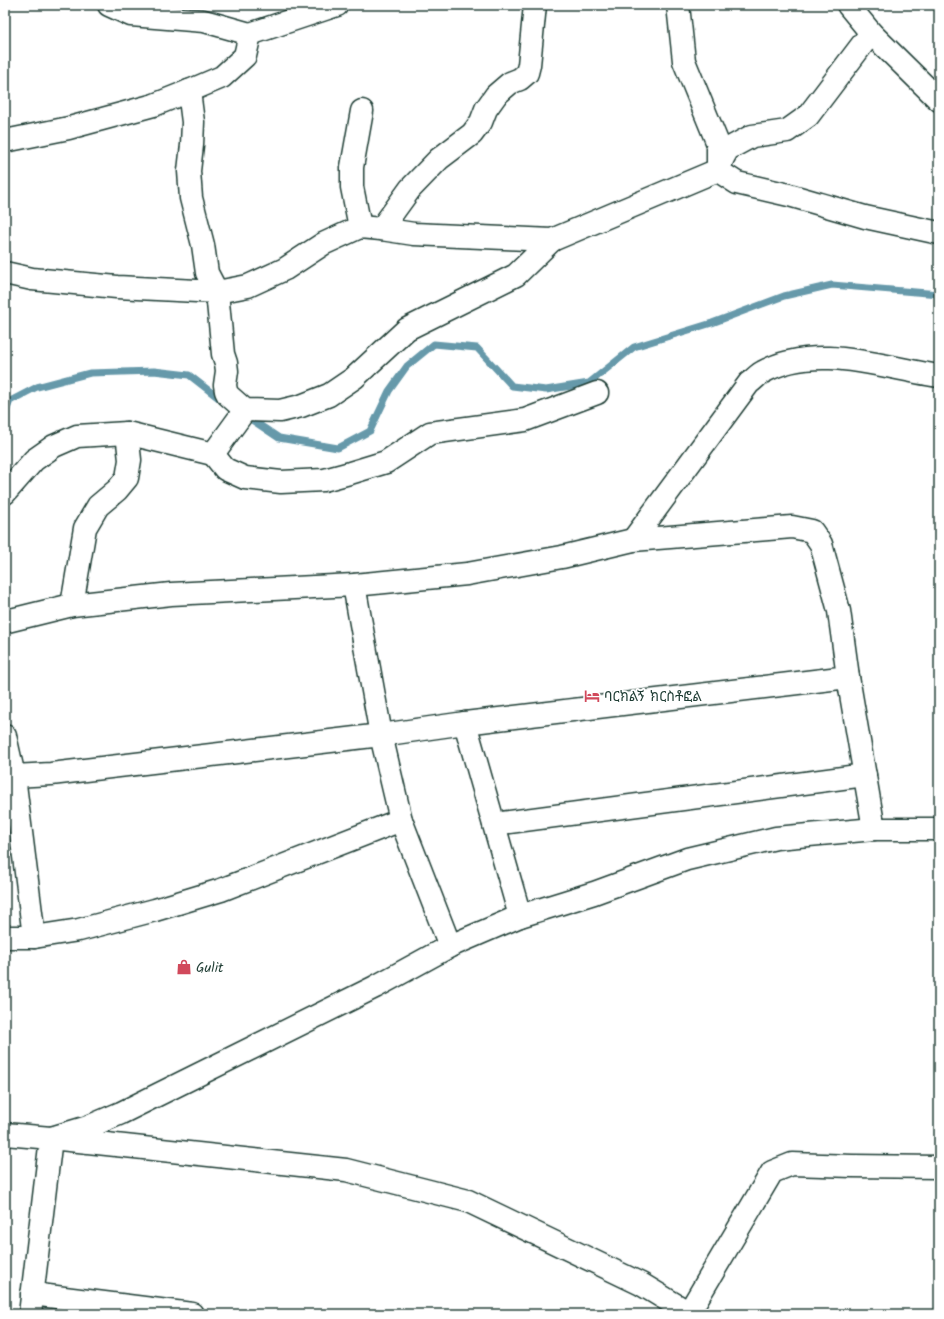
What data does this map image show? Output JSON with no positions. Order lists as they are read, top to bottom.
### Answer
{
  "places": {
    "hotel": ["ባርክልኝ ክርስቶፎል"],
    "shop": ["Gulit"]
  }
}
